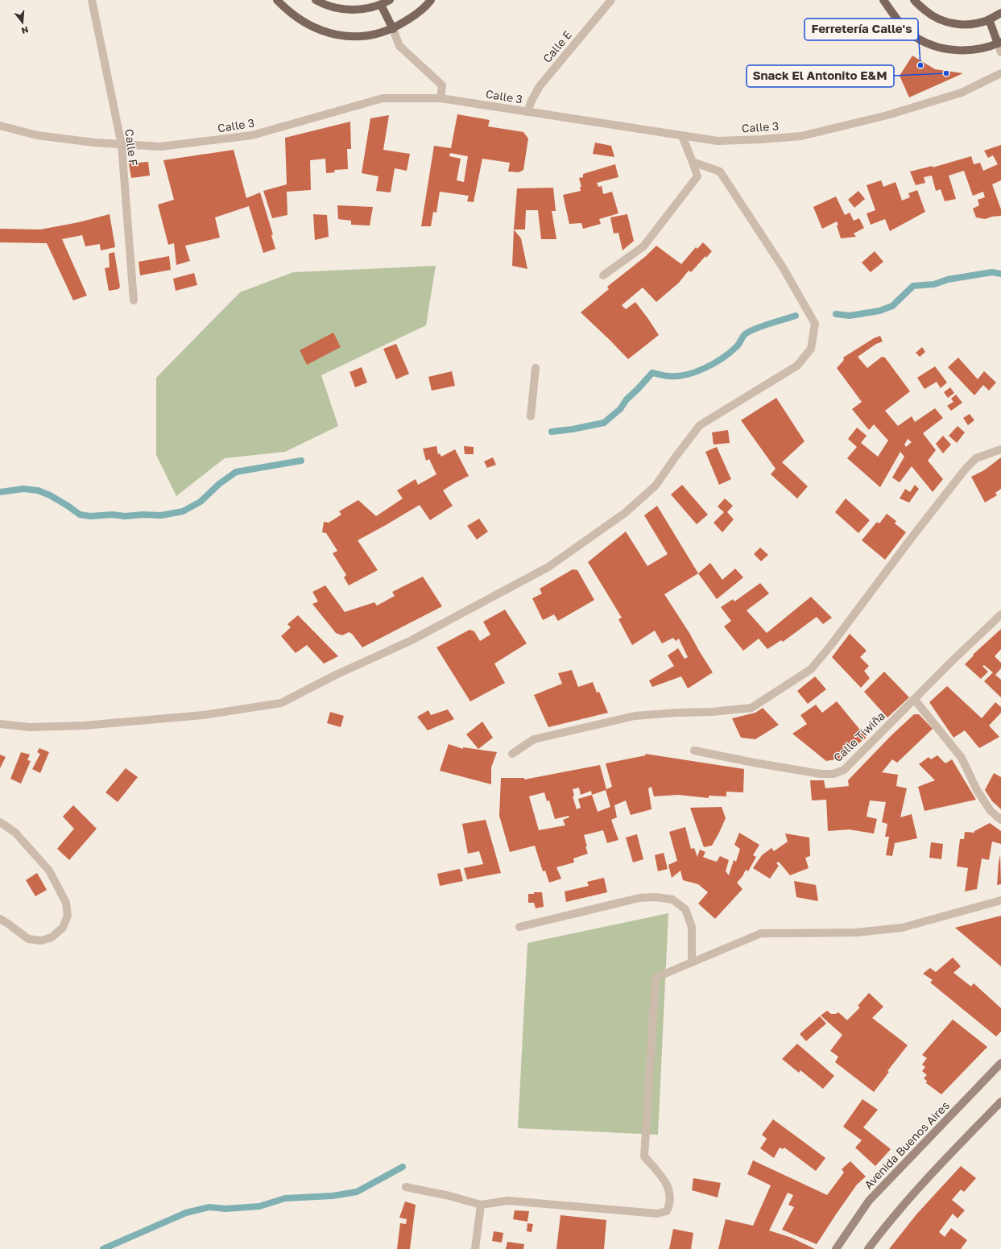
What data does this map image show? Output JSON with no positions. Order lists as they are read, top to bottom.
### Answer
{
  "streets": {
    "main road": ["Avenida Buenos Aires"],
    "street": [
      "Calle E",
      "Calle 3",
      "Calle F",
      "Calle Tiwiña"
    ]
  },
  "crossings": [
    ["Calle E", "Calle 3"],
    ["Calle 3", "Calle F"]
  ],
  "places": ["Ferretería Calle's", "Snack El Antonito E&M"],
  "north": "bottom"
}
